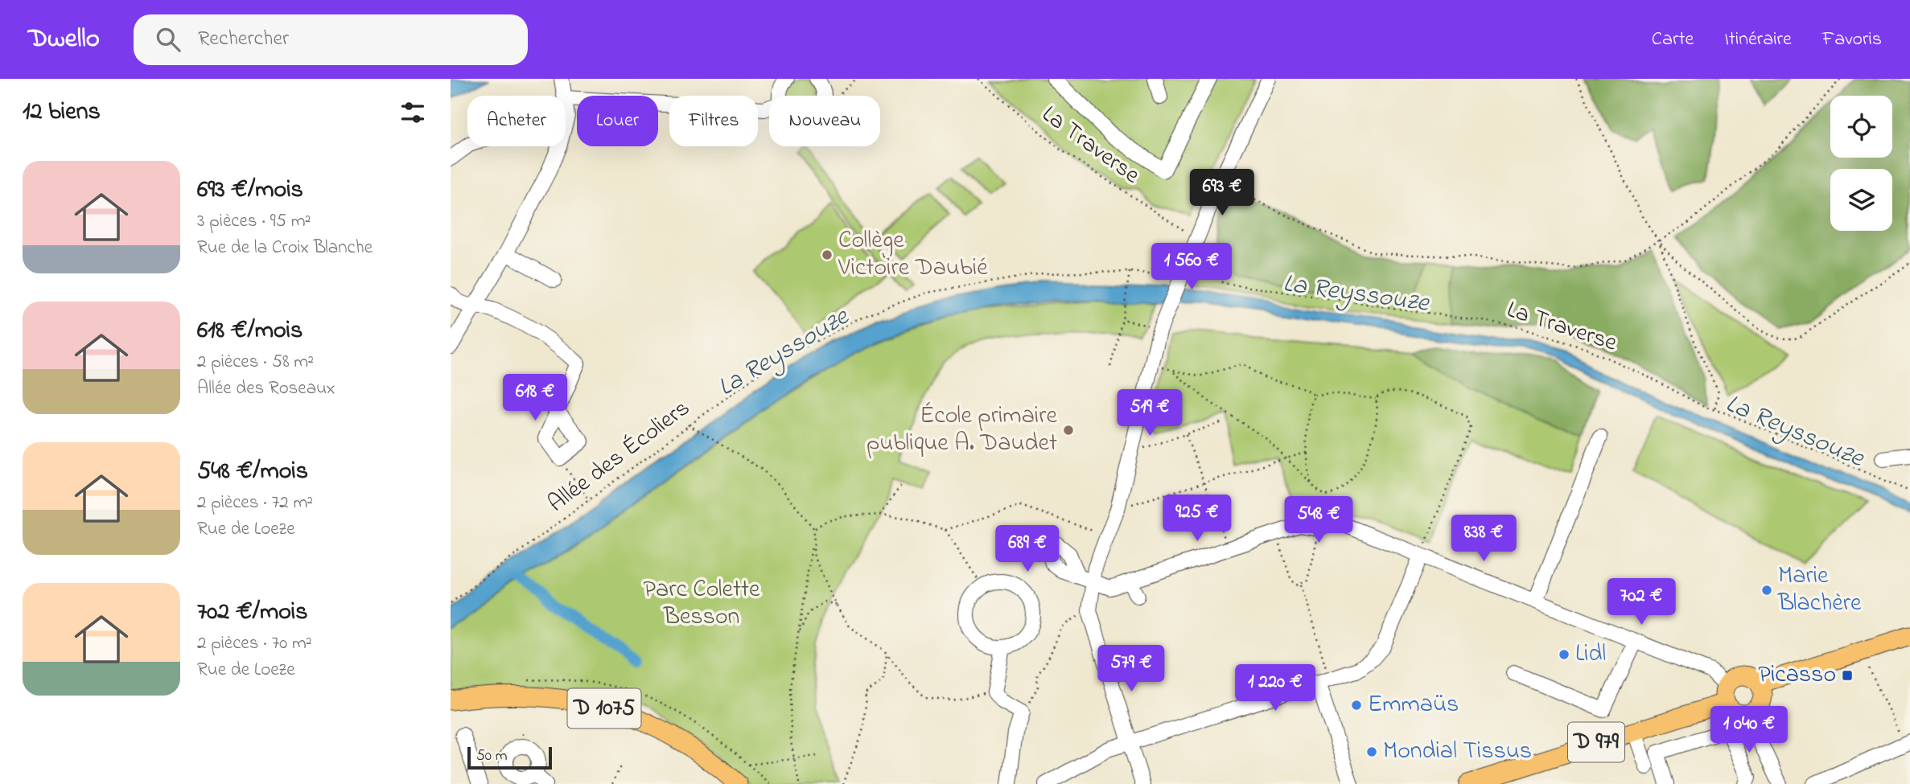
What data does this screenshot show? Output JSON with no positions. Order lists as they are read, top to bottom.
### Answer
{
  "streets": {
    "main road": ["D 1075", "D 979"],
    "path": ["La Traverse", "Allée des Écoliers"]
  },
  "water": ["La Reyssouze"],
  "parks": ["Parc Colette Besson"],
  "places": {
    "other": [
      "Collège Victoire Daubié",
      "École primaire publique A. Daudet",
      "Marie Blachère",
      "Lidl",
      "Emmaüs",
      "Mondial Tissus"
    ],
    "transit": ["Picasso"]
  },
  "scale_bar": "50 m",
  "page": {
    "header": "Dwello",
    "search": "Rechercher",
    "nav": ["Carte", "Itinéraire", "Favoris"],
    "heading": "12 biens",
    "chip": [
      "Acheter",
      "Louer",
      "Filtres",
      "Nouveau"
    ],
    "list": [
      {
        "name": "693 €/mois",
        "note": "3 pièces · 95 m² · Rue de la Croix Blanche"
      },
      {
        "name": "618 €/mois",
        "note": "2 pièces · 58 m² · Allée des Roseaux"
      },
      {
        "name": "548 €/mois",
        "note": "2 pièces · 72 m² · Rue de Loeze"
      },
      {
        "name": "702 €/mois",
        "note": "2 pièces · 70 m² · Rue de Loeze"
      }
    ],
    "price": [
      "693 €",
      "1 560 €",
      "618 €",
      "519 €",
      "925 €",
      "548 €",
      "838 €",
      "689 €",
      "702 €",
      "579 €",
      "1 220 €",
      "1 040 €"
    ],
    "scale": "50 m"
  }
}
